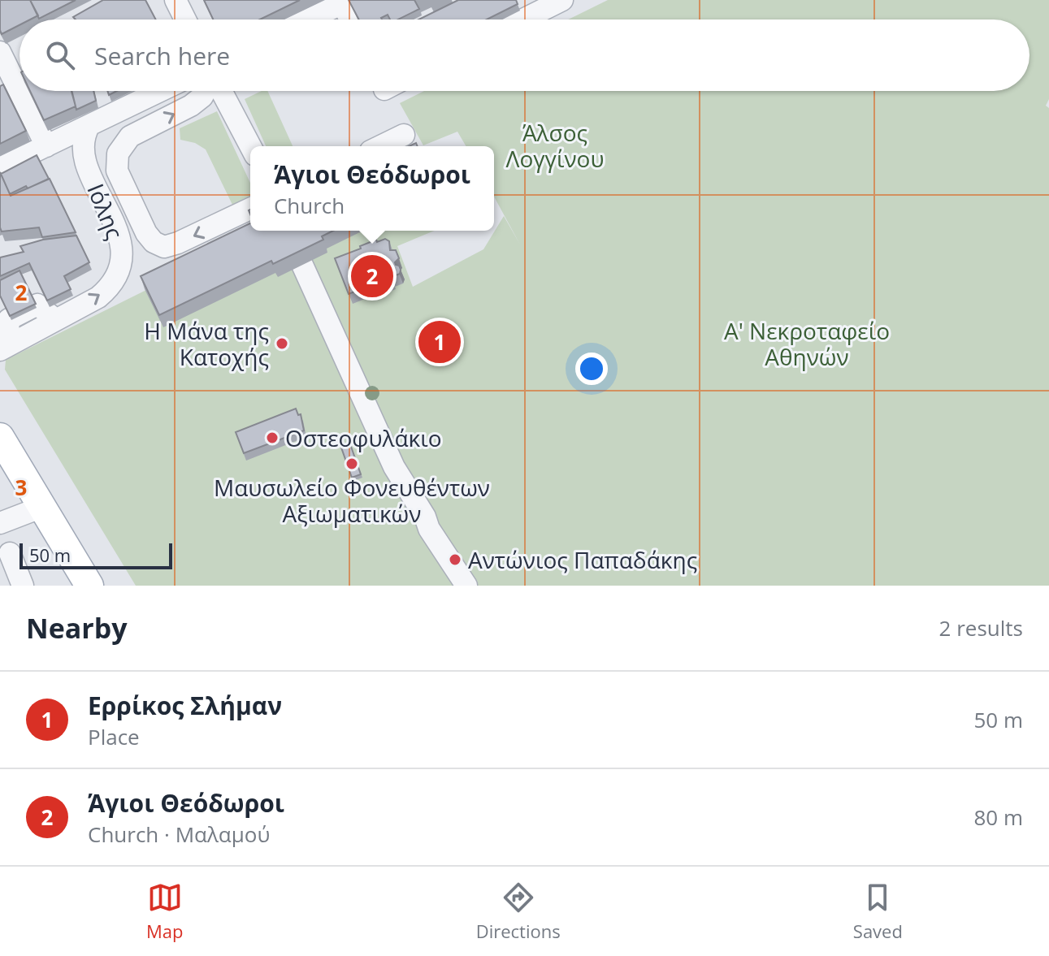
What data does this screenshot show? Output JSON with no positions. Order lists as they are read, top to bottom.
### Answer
{
  "streets": {
    "street": ["Ιόλης"]
  },
  "one_way": ["Ιόλης"],
  "parks": ["Άλσος Λογγίνου", "Α' Νεκροταφείο Αθηνών"],
  "places": [
    "Η Μάνα της Κατοχής",
    "Οστεοφυλάκιο",
    "Μαυσωλείο Φονευθέντων Αξιωματικών",
    "Αντώνιος Παπαδάκης"
  ],
  "scale_bar": "50 m",
  "page": {
    "search": "Search here",
    "popup": ["Άγιοι Θεόδωροι", "Church"],
    "pins": ["2", "1"],
    "scale": "50 m",
    "heading": ["Nearby", "2 results"],
    "list": [
      {
        "mark": "1",
        "name": "Ερρίκος Σλήμαν",
        "note": "Place",
        "value": "50 m"
      },
      {
        "mark": "2",
        "name": "Άγιοι Θεόδωροι",
        "note": "Church · Μαλαμού",
        "value": "80 m"
      }
    ],
    "nav": ["Map", "Directions", "Saved"]
  },
  "grid": {
    "rows": ["2", "3"]
  }
}
